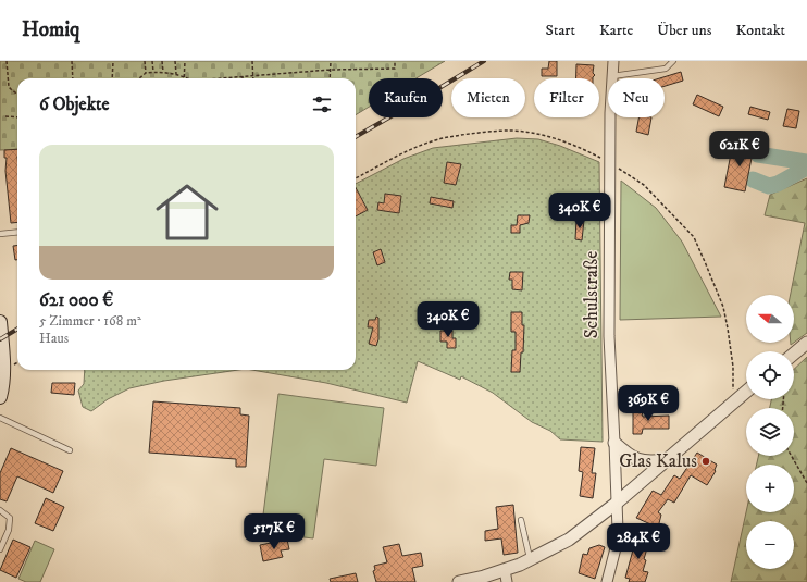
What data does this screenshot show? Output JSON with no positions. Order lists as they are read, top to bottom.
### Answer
{
  "streets": {
    "street": ["Schulstraße"]
  },
  "places": ["Glas Kalus"],
  "north": "left",
  "page": {
    "header": "Homiq",
    "nav": [
      "Start",
      "Karte",
      "Über uns",
      "Kontakt"
    ],
    "chip": [
      "Kaufen",
      "Mieten",
      "Filter",
      "Neu"
    ],
    "heading": "6 Objekte",
    "price": [
      "621K €",
      "340K €",
      "340K €",
      "369K €",
      "517K €",
      "284K €"
    ],
    "list": [
      {
        "name": "621 000 €",
        "note": "5 Zimmer · 168 m² · Haus"
      }
    ],
    "map_buttons": ["+", "−"]
  }
}
